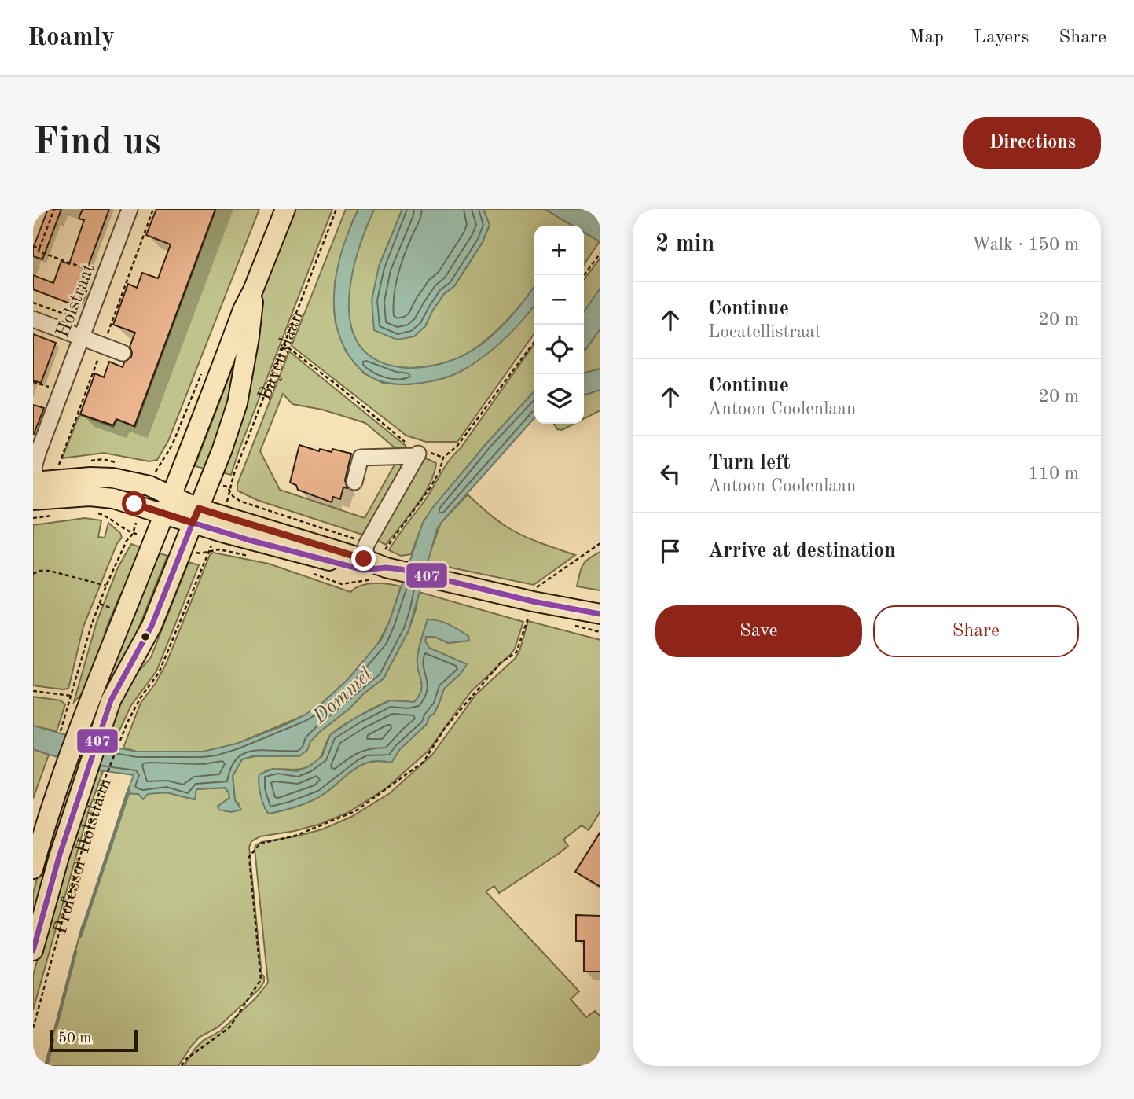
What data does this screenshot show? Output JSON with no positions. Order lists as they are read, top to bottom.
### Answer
{
  "streets": {
    "main road": ["Bayeuxlaan", "Professor Holstlaan"],
    "street": ["Holstraat"]
  },
  "crossings": [
    ["Bayeuxlaan", "Professor Holstlaan"]
  ],
  "water": ["Dommel"],
  "lines": ["transit line 407"],
  "scale_bar": "50 m",
  "page": {
    "header": "Roamly",
    "nav": ["Map", "Layers", "Share"],
    "buttons": [
      "Directions",
      ["Save", "Share"]
    ],
    "title": "Find us",
    "heading": ["2 min", "Walk · 150 m"],
    "map_buttons": ["+", "−"],
    "list": [
      ["Continue", "Locatellistraat", "20 m"],
      ["Continue", "Antoon Coolenlaan", "20 m"],
      ["Turn left", "Antoon Coolenlaan", "110 m"],
      "Arrive at destination"
    ],
    "scale": "50 m"
  }
}
